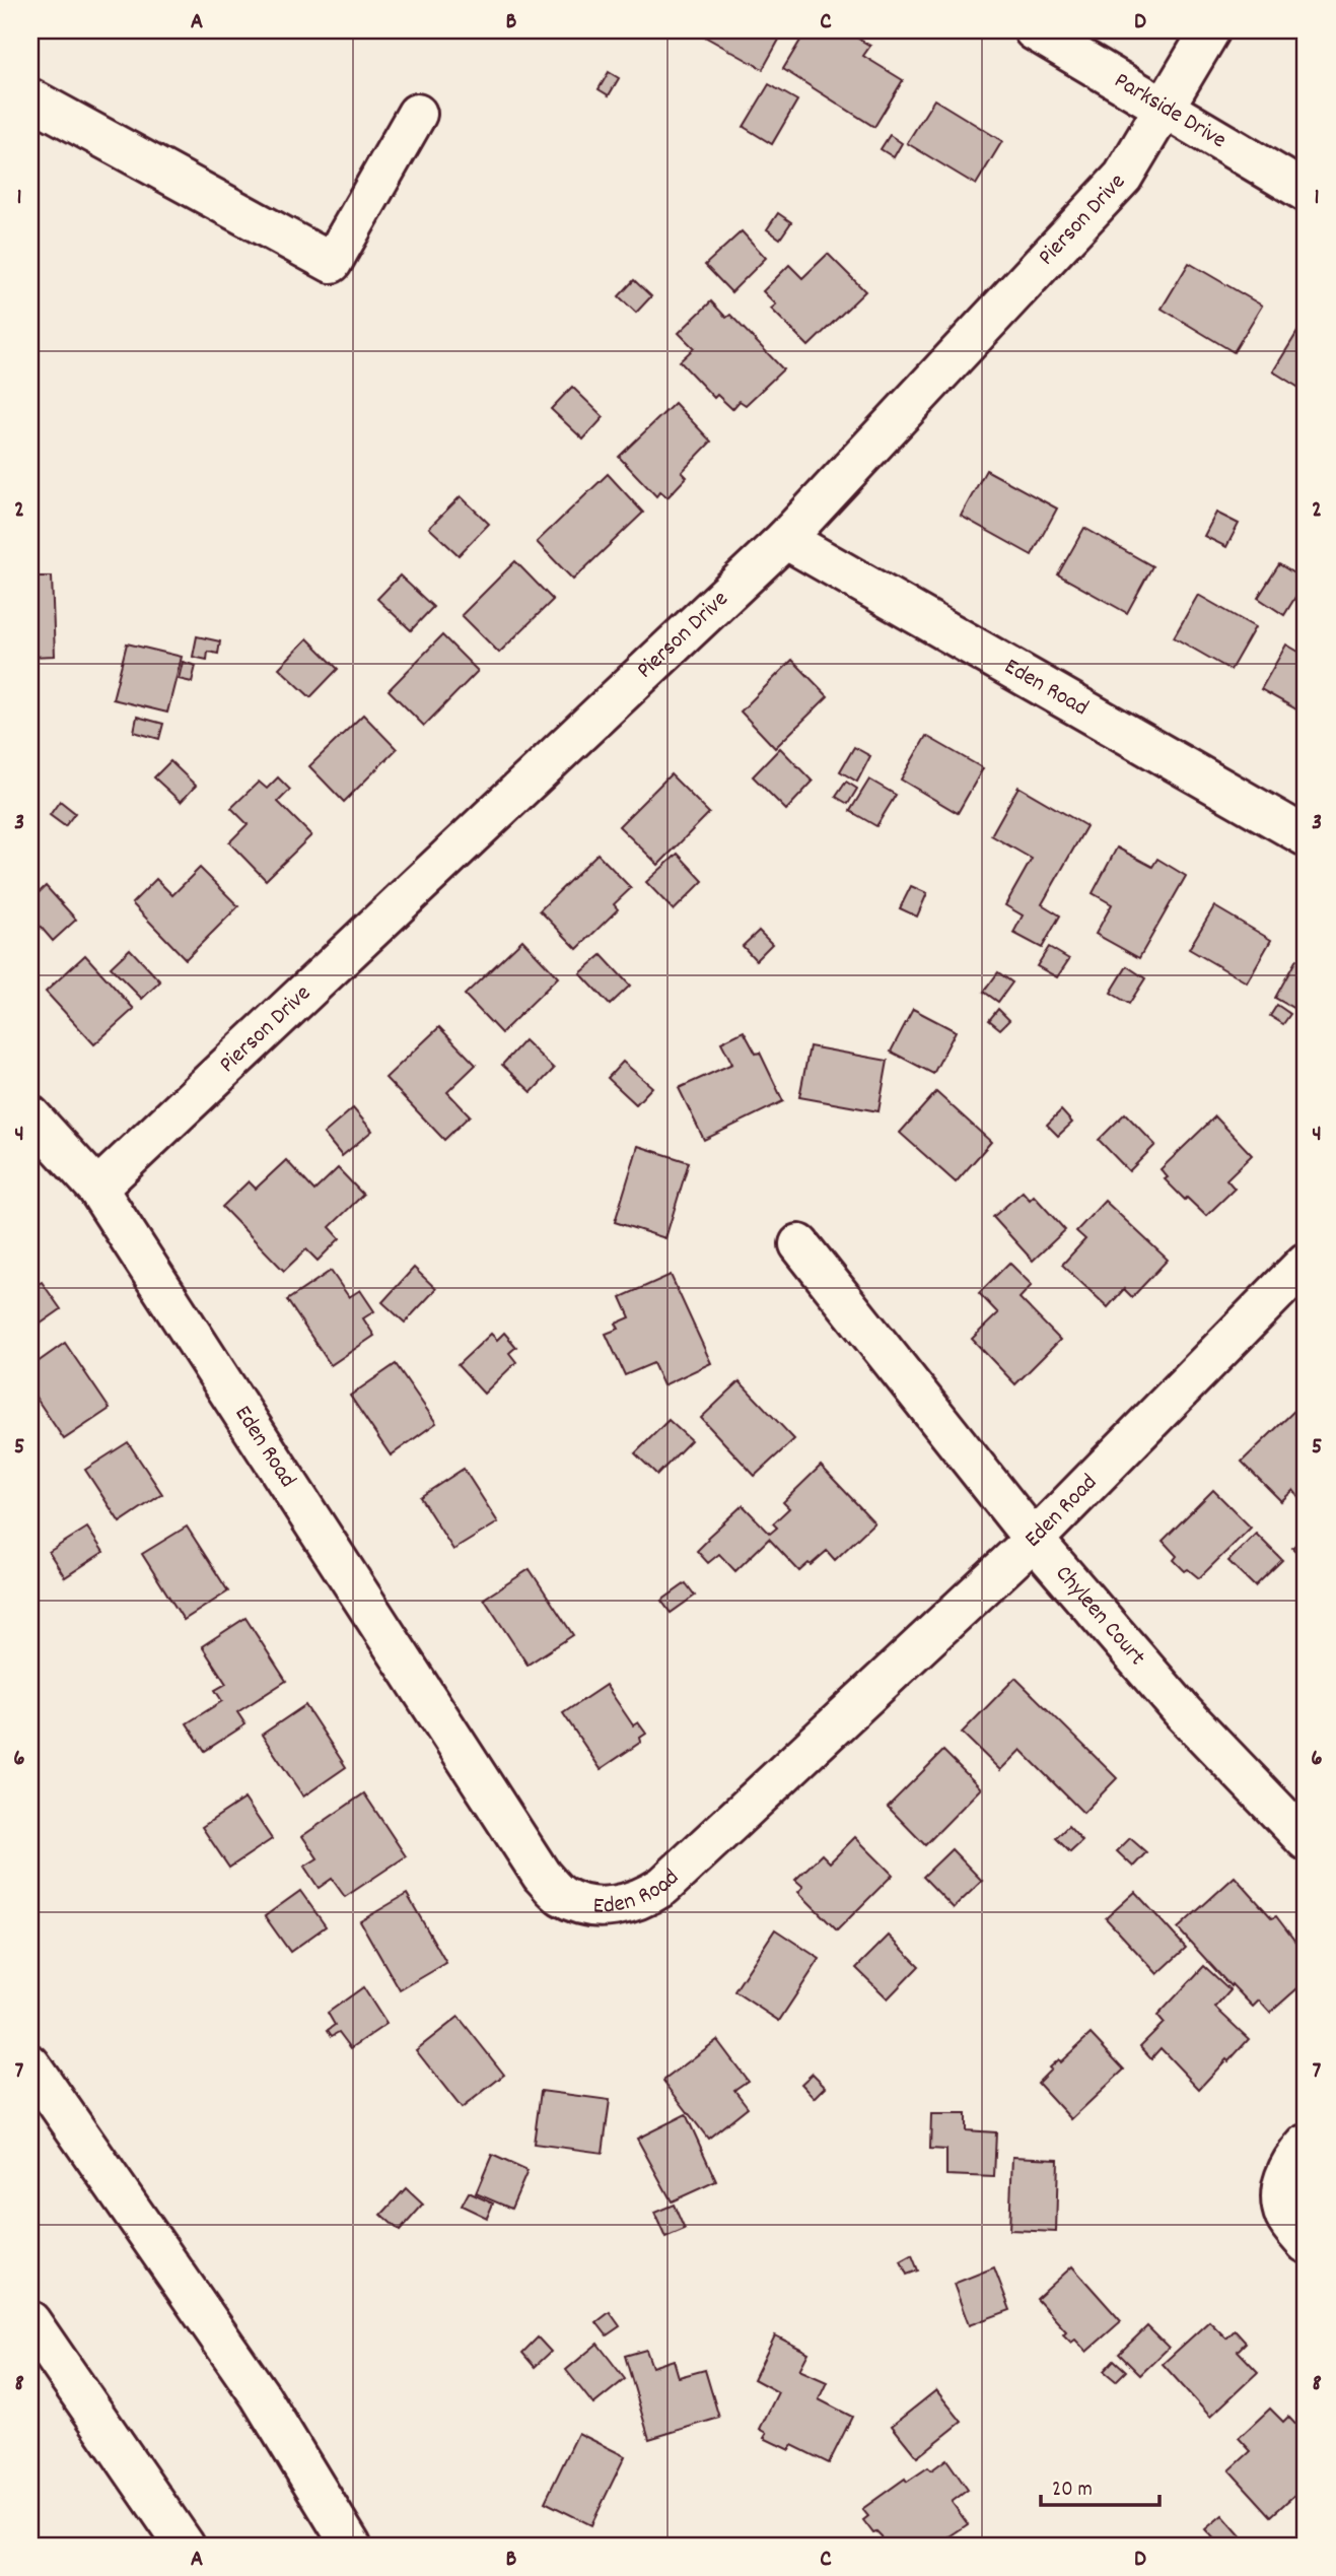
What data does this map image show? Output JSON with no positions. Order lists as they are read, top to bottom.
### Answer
{
  "streets": {
    "main road": [
      "Parkside Drive",
      "Pierson Drive",
      "Eden Road",
      "Chyleen Court"
    ]
  },
  "crossings": [
    ["Parkside Drive", "Pierson Drive"],
    ["Pierson Drive", "Eden Road"],
    ["Eden Road", "Chyleen Court"]
  ],
  "scale_bar": "20 m",
  "grid": {
    "columns": [
      "A",
      "B",
      "C",
      "D"
    ],
    "rows": [
      "1",
      "2",
      "3",
      "4",
      "5",
      "6",
      "7",
      "8"
    ]
  }
}
